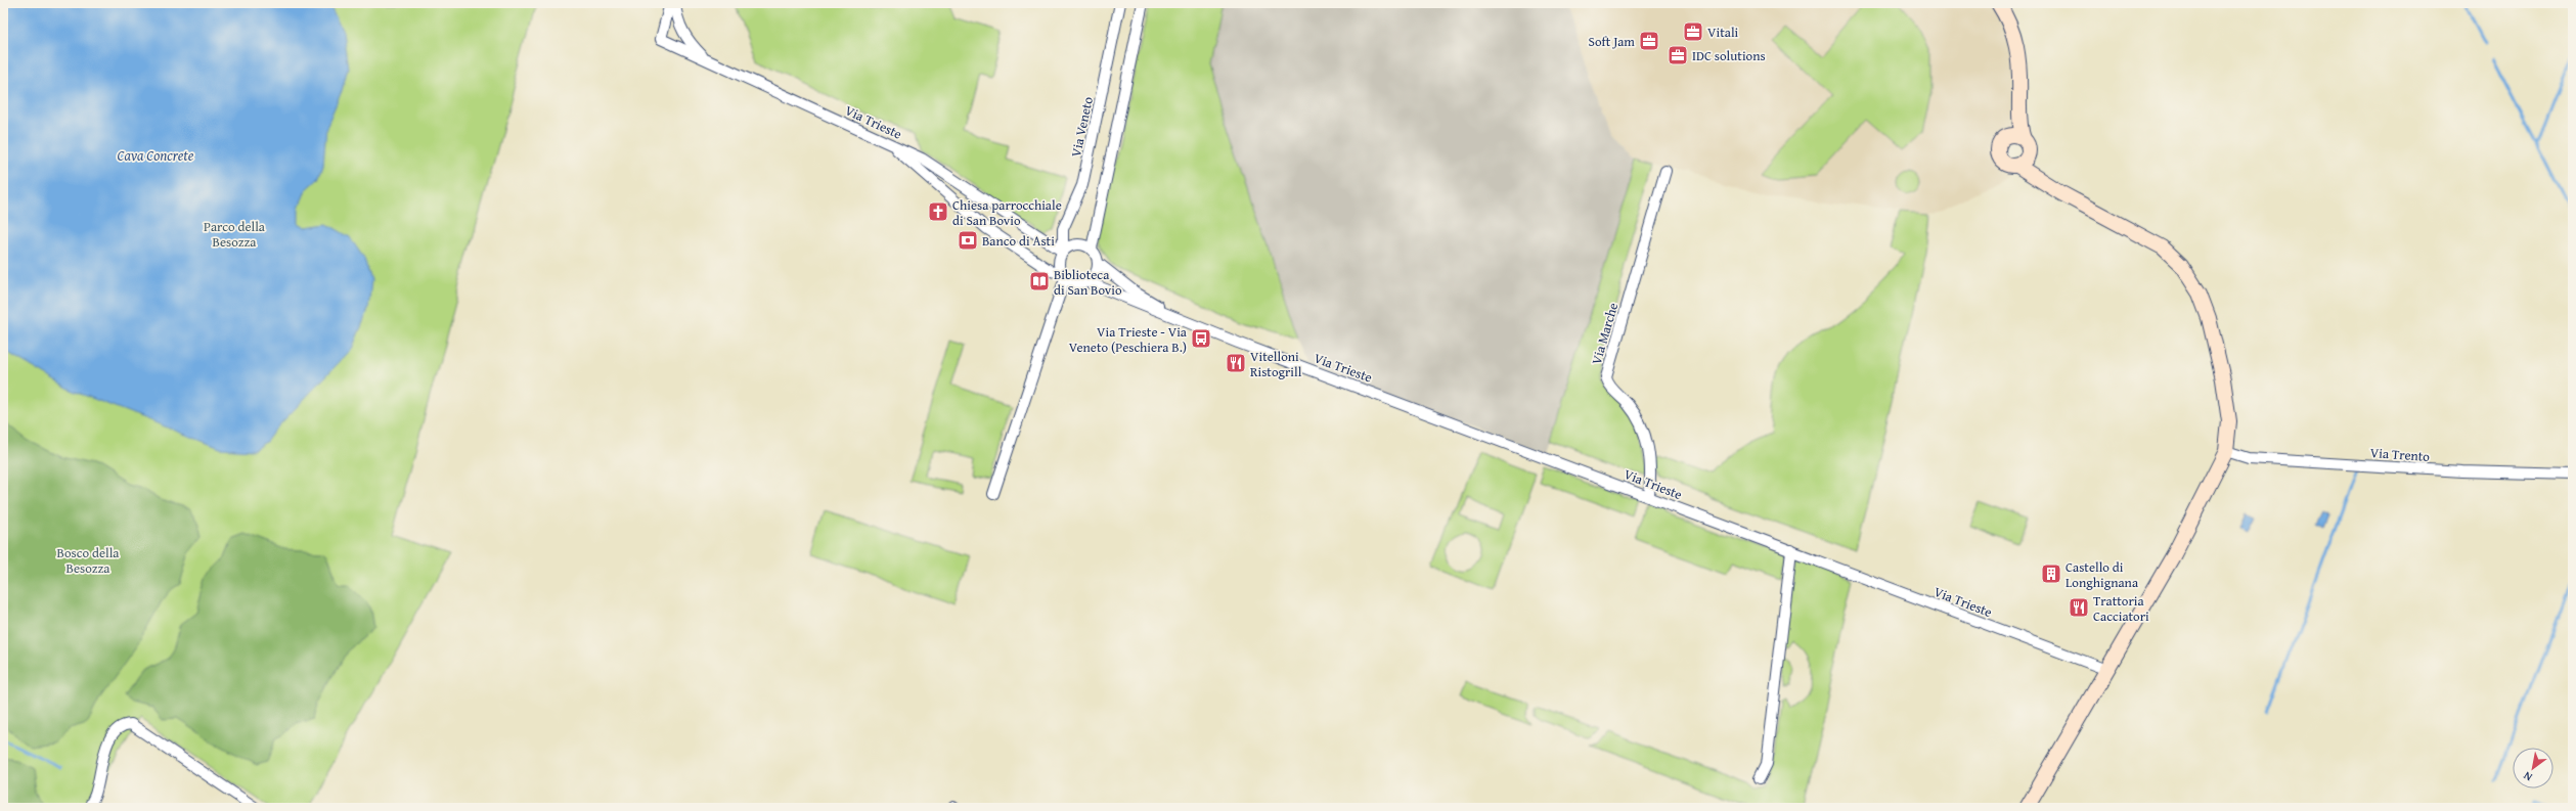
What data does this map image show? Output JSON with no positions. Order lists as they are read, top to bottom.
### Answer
{
  "streets": {
    "street": [
      "Via Trieste",
      "Via Veneto",
      "Via Marche",
      "Via Trento"
    ]
  },
  "crossings": [
    ["Via Trieste", "Via Veneto"],
    ["Via Trieste", "Via Marche"]
  ],
  "water": ["Cava Concrete"],
  "parks": ["Parco della Besozza", "Bosco della Besozza"],
  "places": {
    "office": ["Vitali", "Soft Jam", "IDC solutions"],
    "church": ["Chiesa parrocchiale di San Bovio"],
    "bank": ["Banco di Asti"],
    "library": ["Biblioteca di San Bovio"],
    "bus stop": ["Via Trieste - Via Veneto (Peschiera B.)"],
    "restaurant": ["Vitelloni Ristogrill", "Trattoria Cacciatori"],
    "building": ["Castello di Longhignana"]
  },
  "north": "bottom left"
}
